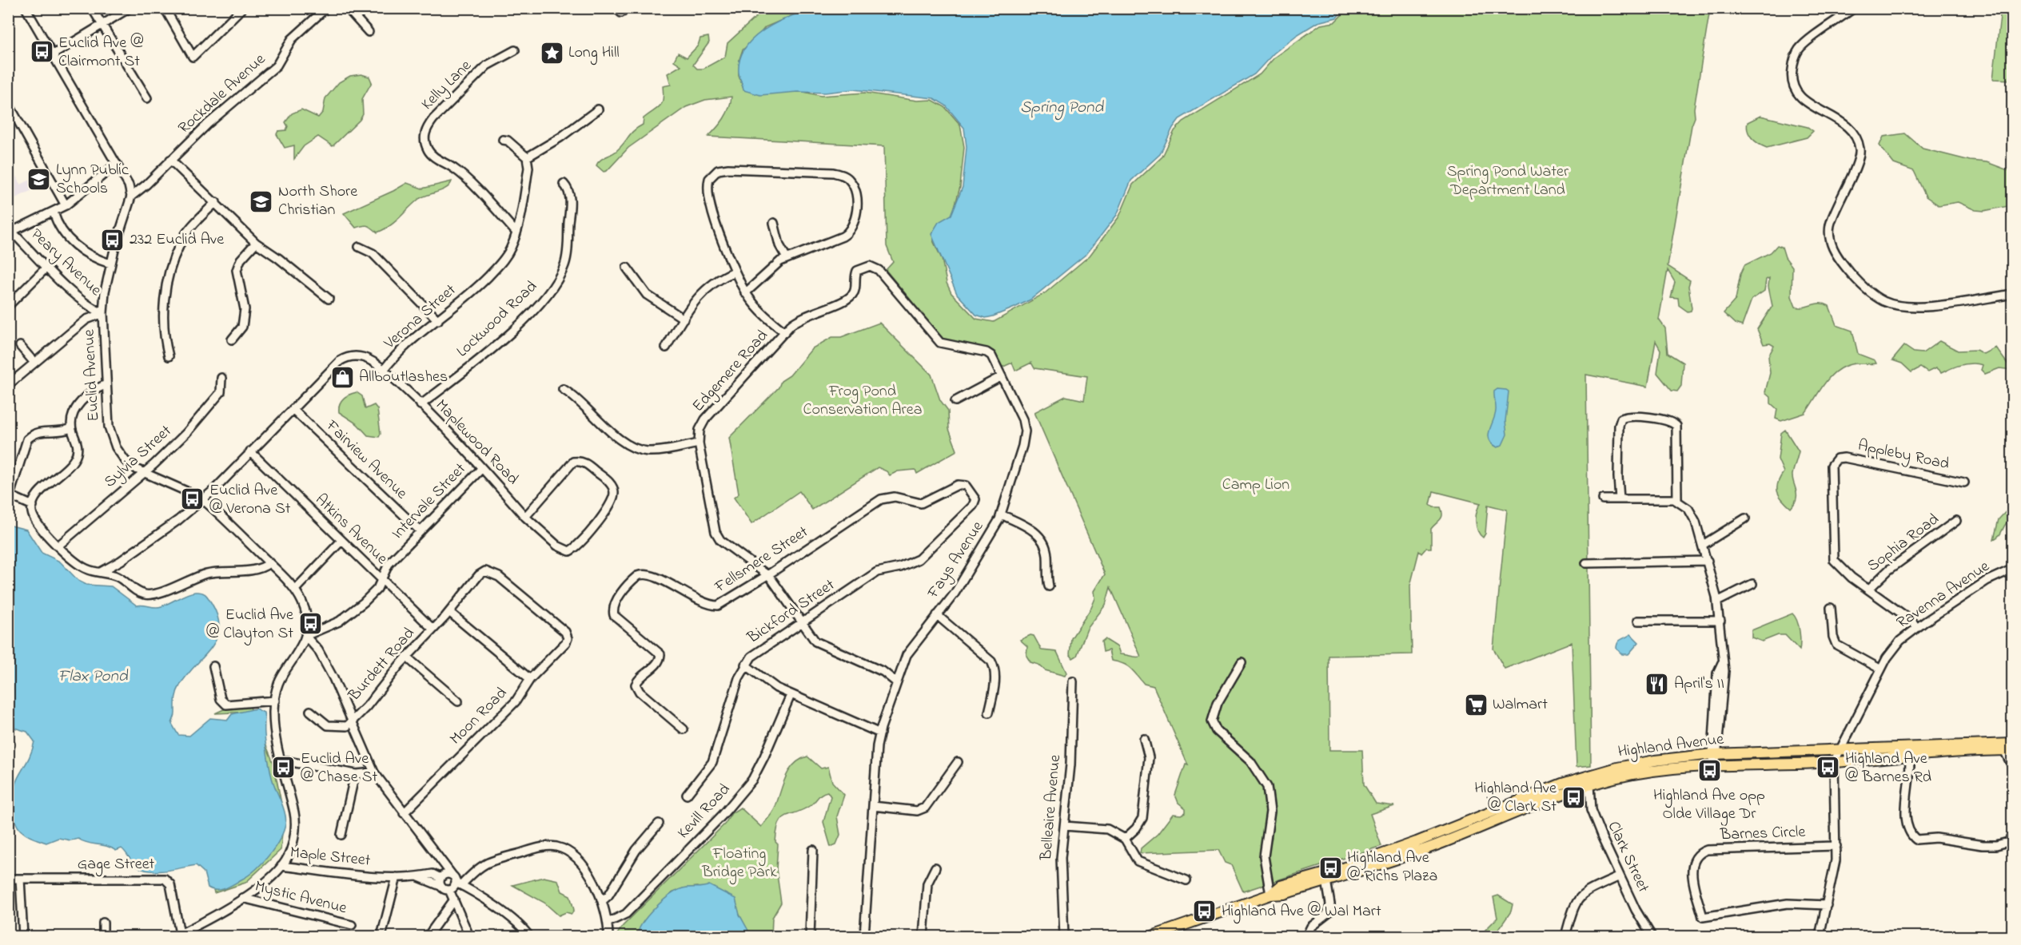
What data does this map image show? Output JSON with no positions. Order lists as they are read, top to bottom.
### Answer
{
  "streets": {
    "main road": ["Highland Avenue"],
    "street": [
      "Kelly Lane",
      "Rockdale Avenue",
      "Peary Avenue",
      "Verona Street",
      "Lockwood Road",
      "Edgemere Road",
      "Euclid Avenue",
      "Maplewood Road",
      "Appleby Road",
      "Sylvia Street",
      "Fairview Avenue",
      "Intervale Street",
      "Atkins Avenue",
      "Sophia Road",
      "Fellsmere Street",
      "Fays Avenue",
      "Ravenna Avenue",
      "Bickford Street",
      "Burdett Road",
      "Moon Road",
      "Belleaire Avenue",
      "Kevill Road",
      "Barnes Circle",
      "Maple Street",
      "Clark Street",
      "Gage Street",
      "Mystic Avenue"
    ]
  },
  "crossings": [
    ["Kelly Lane", "Verona Street"],
    ["Rockdale Avenue", "Euclid Avenue"],
    ["Peary Avenue", "Euclid Avenue"],
    ["Verona Street", "Euclid Avenue"],
    ["Verona Street", "Maplewood Road"],
    ["Verona Street", "Fairview Avenue"],
    ["Verona Street", "Atkins Avenue"],
    ["Lockwood Road", "Maplewood Road"],
    ["Edgemere Road", "Fellsmere Street"],
    ["Edgemere Road", "Fays Avenue"],
    ["Edgemere Road", "Bickford Street"],
    ["Euclid Avenue", "Sylvia Street"],
    ["Euclid Avenue", "Intervale Street"],
    ["Maplewood Road", "Intervale Street"],
    ["Appleby Road", "Sophia Road"],
    ["Fairview Avenue", "Intervale Street"],
    ["Intervale Street", "Atkins Avenue"],
    ["Atkins Avenue", "Burdett Road"],
    ["Fellsmere Street", "Bickford Street"],
    ["Ravenna Avenue", "Highland Avenue"],
    ["Burdett Road", "Moon Road"],
    ["Highland Avenue", "Clark Street"],
    ["Maple Street", "Gage Street"],
    ["Maple Street", "Mystic Avenue"]
  ],
  "water": ["Spring Pond", "Flax Pond"],
  "parks": [
    "Spring Pond Water Department Land",
    "Frog Pond Conservation Area",
    "Camp Lion",
    "Floating Bridge Park"
  ],
  "places": {
    "bus stop": [
      "Euclid Ave @ Clairmont St",
      "232 Euclid Ave",
      "Euclid Ave @ Verona St",
      "Euclid Ave @ Clayton St",
      "Euclid Ave @ Chase St",
      "Highland Ave @ Barnes Rd",
      "Highland Ave opp Olde Village Dr",
      "Highland Ave @ Clark St",
      "Highland Ave @ Richs Plaza",
      "Highland Ave @ Wal Mart"
    ],
    "place": ["Long Hill"],
    "school or university": ["Lynn Public Schools", "North Shore Christian"],
    "shop": ["Allboutlashes"],
    "restaurant": ["April's II"],
    "supermarket": ["Walmart"]
  }
}
